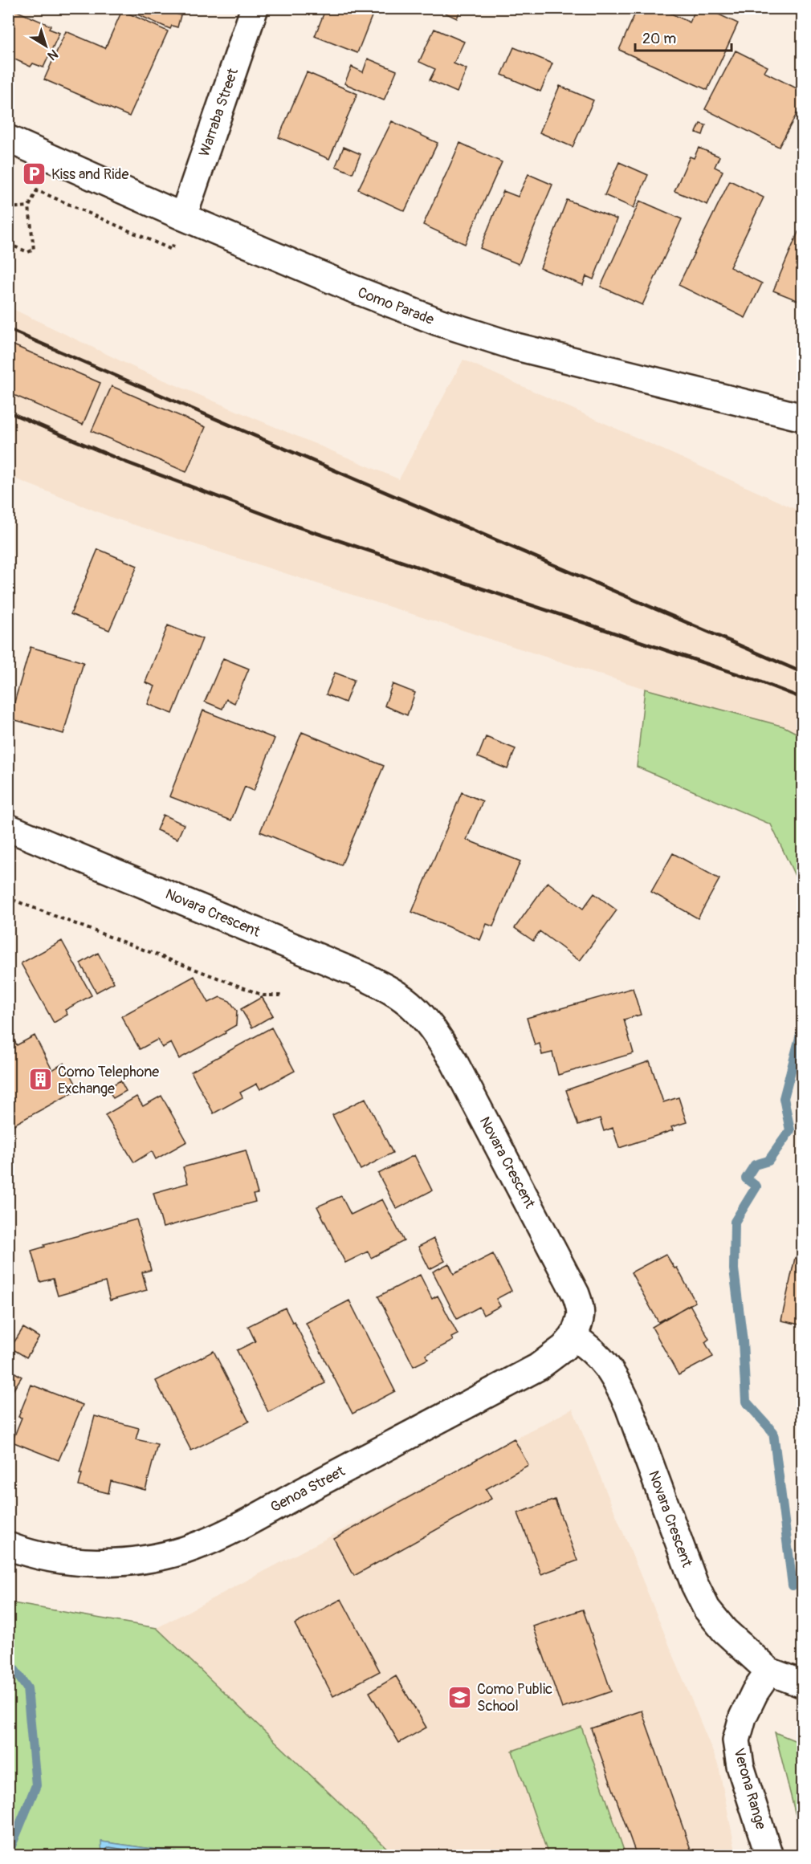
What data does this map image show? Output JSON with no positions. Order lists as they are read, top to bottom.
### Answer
{
  "streets": {
    "street": [
      "Warraba Street",
      "Como Parade",
      "Novara Crescent",
      "Genoa Street",
      "Verona Range"
    ]
  },
  "crossings": [
    ["Warraba Street", "Como Parade"],
    ["Novara Crescent", "Genoa Street"],
    ["Novara Crescent", "Verona Range"]
  ],
  "places": {
    "parking": ["Kiss and Ride"],
    "building": ["Como Telephone Exchange"],
    "school or university": ["Como Public School"]
  },
  "scale_bar": "20 m",
  "north": "bottom right"
}
